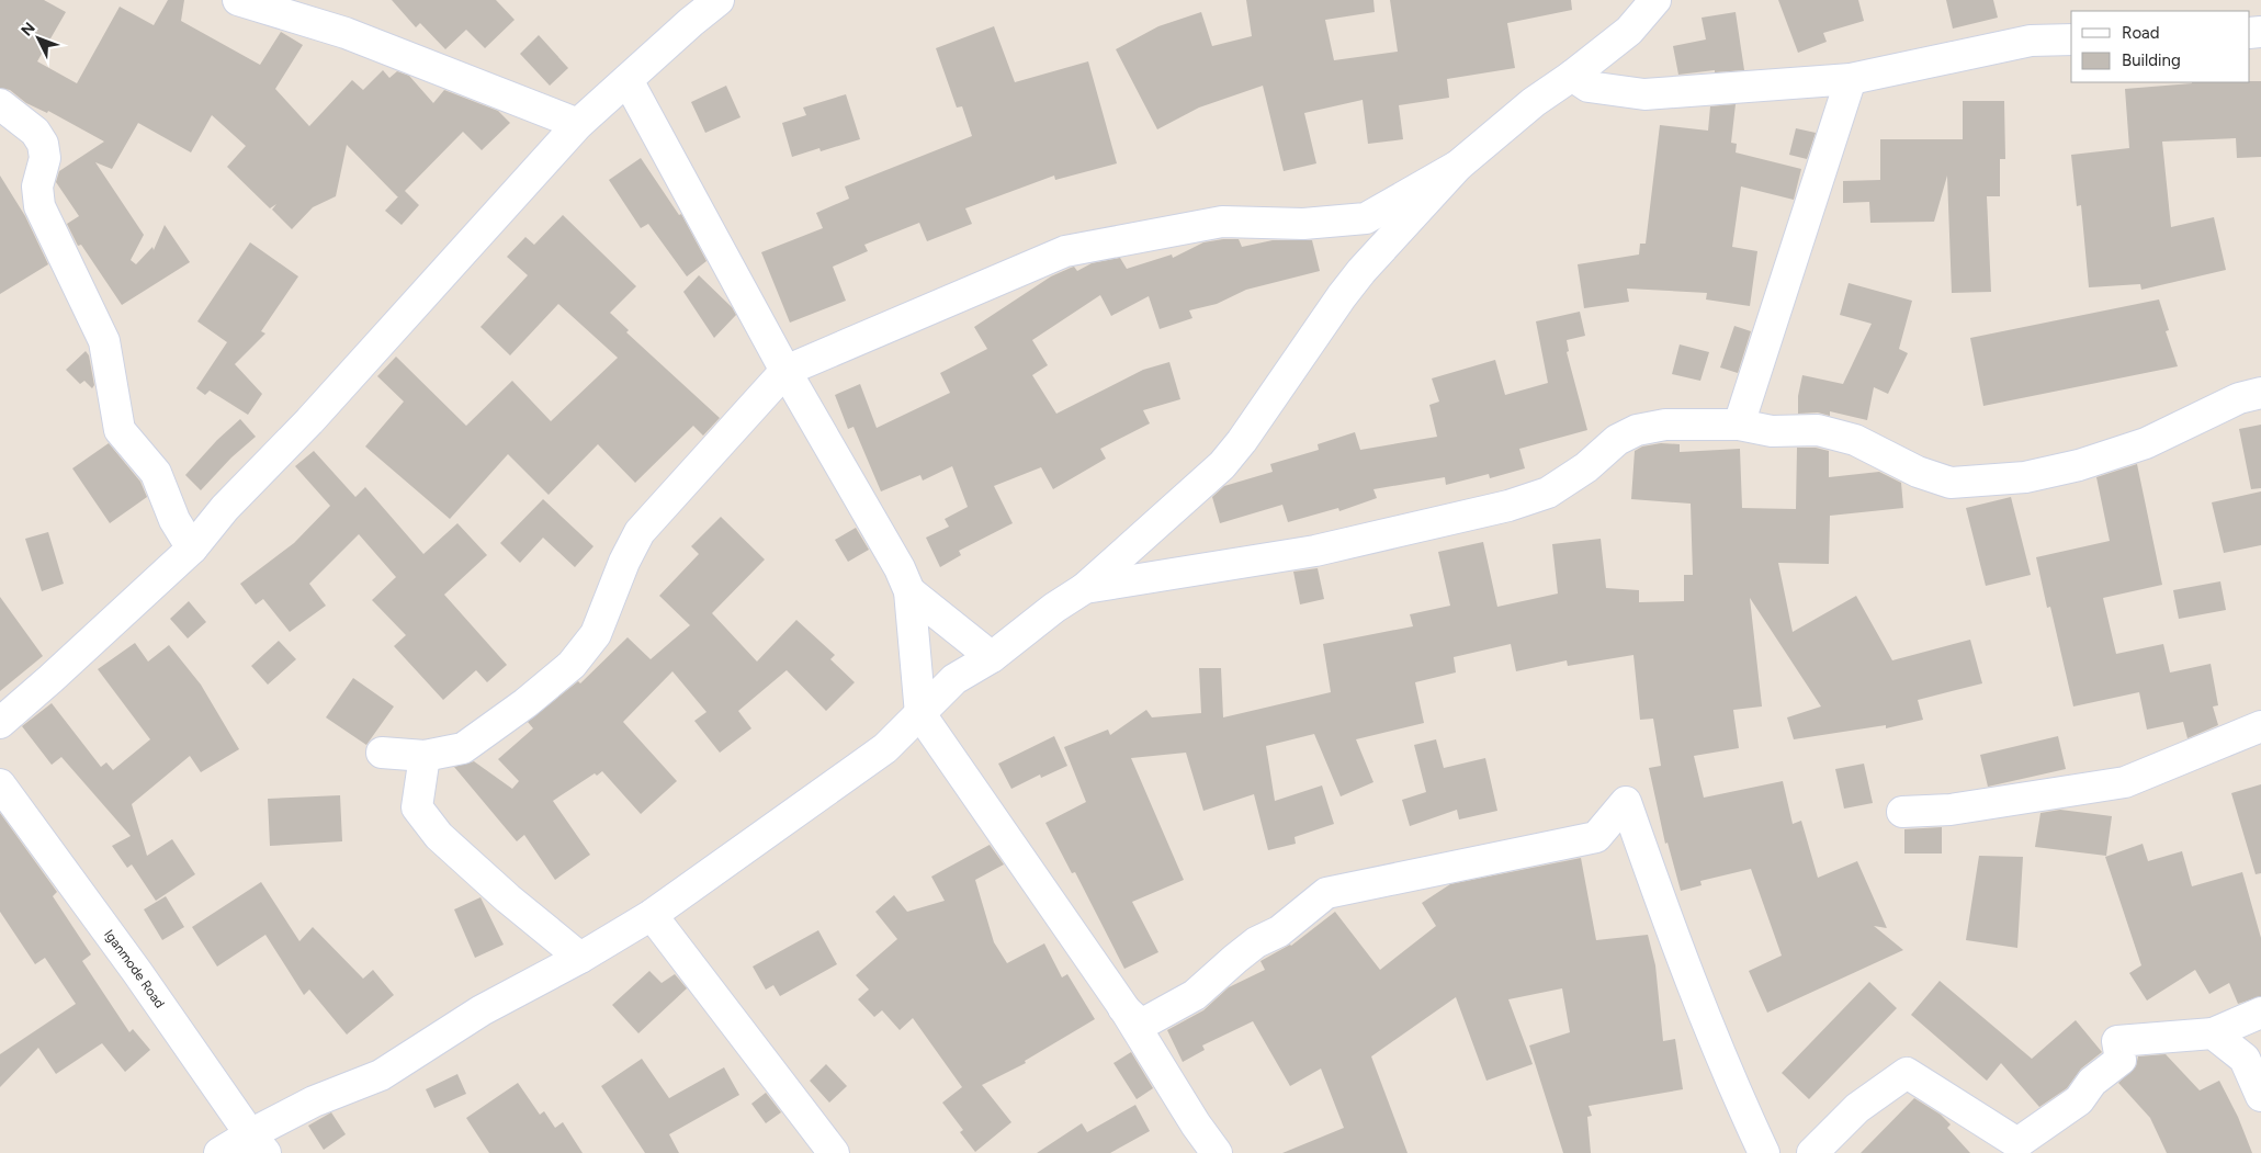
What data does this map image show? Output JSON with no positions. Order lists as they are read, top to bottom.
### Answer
{
  "streets": {
    "street": ["Iganmode Road"]
  },
  "legend": ["Road", "Building"],
  "north": "top left"
}
